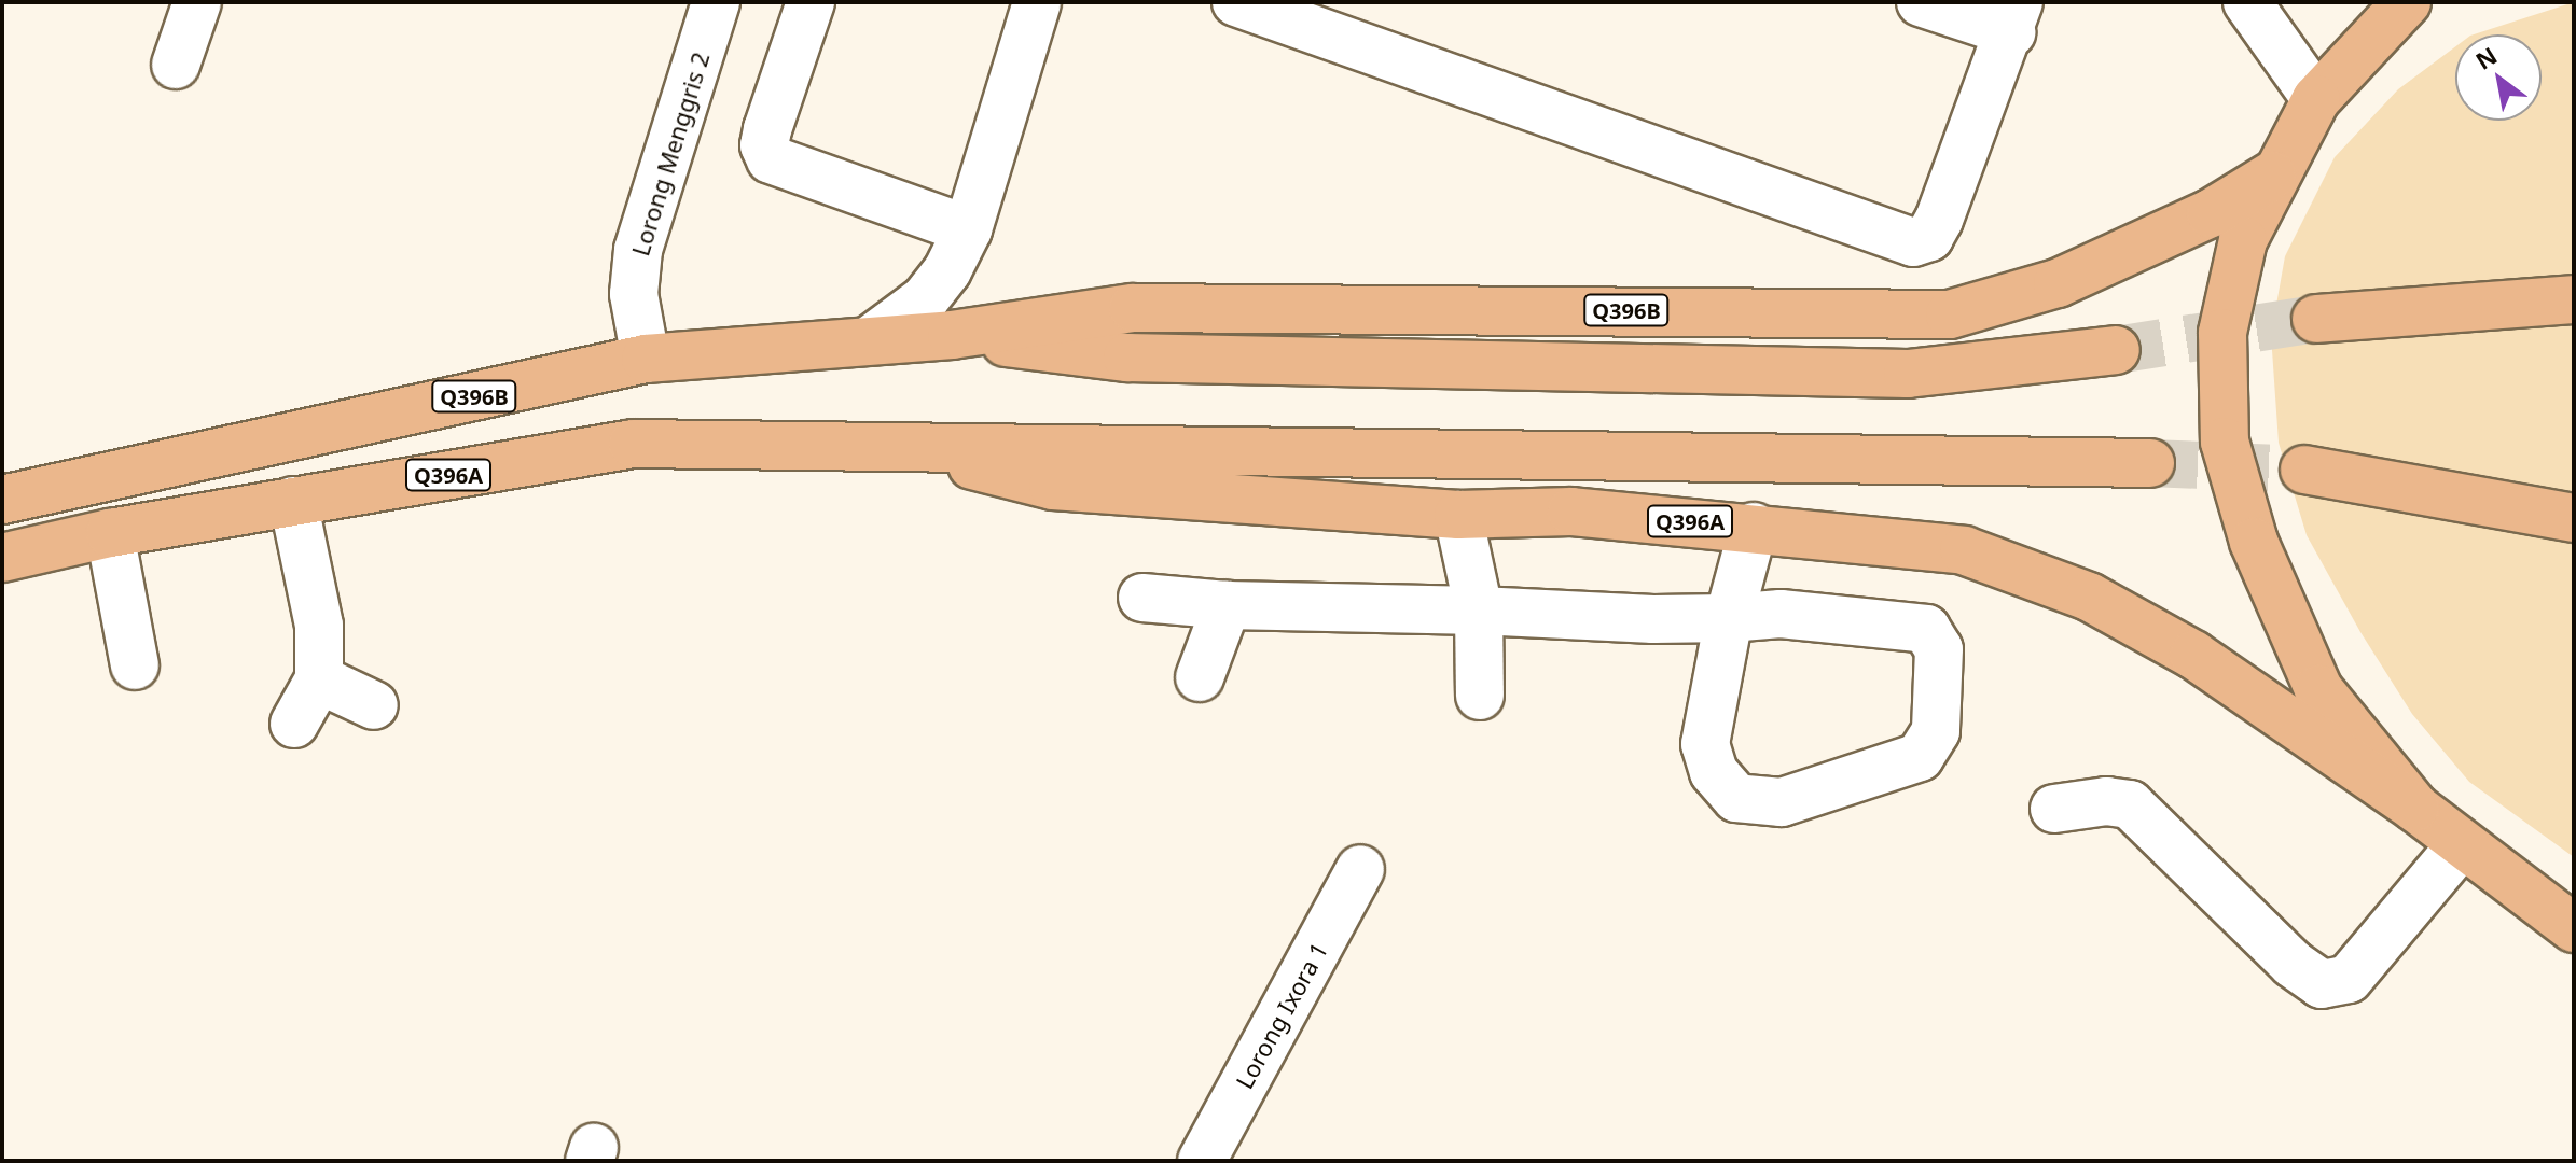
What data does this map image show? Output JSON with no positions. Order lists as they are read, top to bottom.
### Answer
{
  "streets": {
    "main road": ["Q396B", "Q396A"],
    "street": ["Lorong Menggris 2", "Lorong Ixora 1"]
  },
  "crossings": [
    ["Lorong Menggris 2", "Q396B"]
  ],
  "north": "top left"
}
